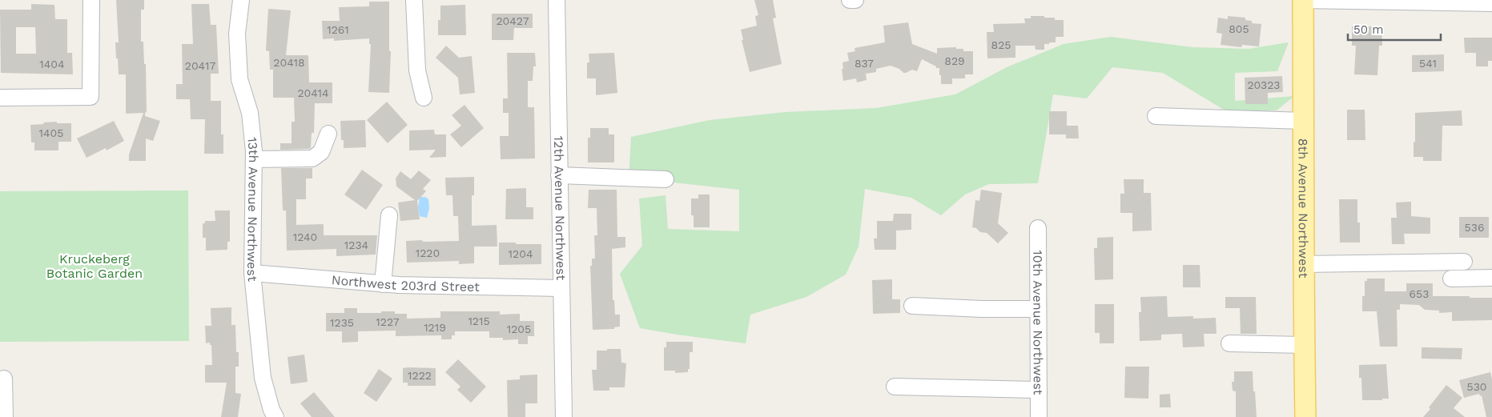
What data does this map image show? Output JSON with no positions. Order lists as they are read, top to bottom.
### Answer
{
  "streets": {
    "main road": ["8th Avenue Northwest"],
    "street": [
      "13th Avenue Northwest",
      "12th Avenue Northwest",
      "Northwest 203rd Street",
      "10th Avenue Northwest"
    ]
  },
  "crossings": [
    ["13th Avenue Northwest", "Northwest 203rd Street"],
    ["12th Avenue Northwest", "Northwest 203rd Street"]
  ],
  "parks": ["Kruckeberg Botanic Garden"],
  "house_numbers": [
    "20427",
    "805",
    "1261",
    "825",
    "829",
    "20418",
    "837",
    "541",
    "1404",
    "20417",
    "20323",
    "20414",
    "1405",
    "536",
    "1240",
    "1234",
    "1220",
    "1204",
    "653",
    "1215",
    "1227",
    "1235",
    "1219",
    "1205",
    "1222",
    "530"
  ],
  "scale_bar": "50 m"
}
